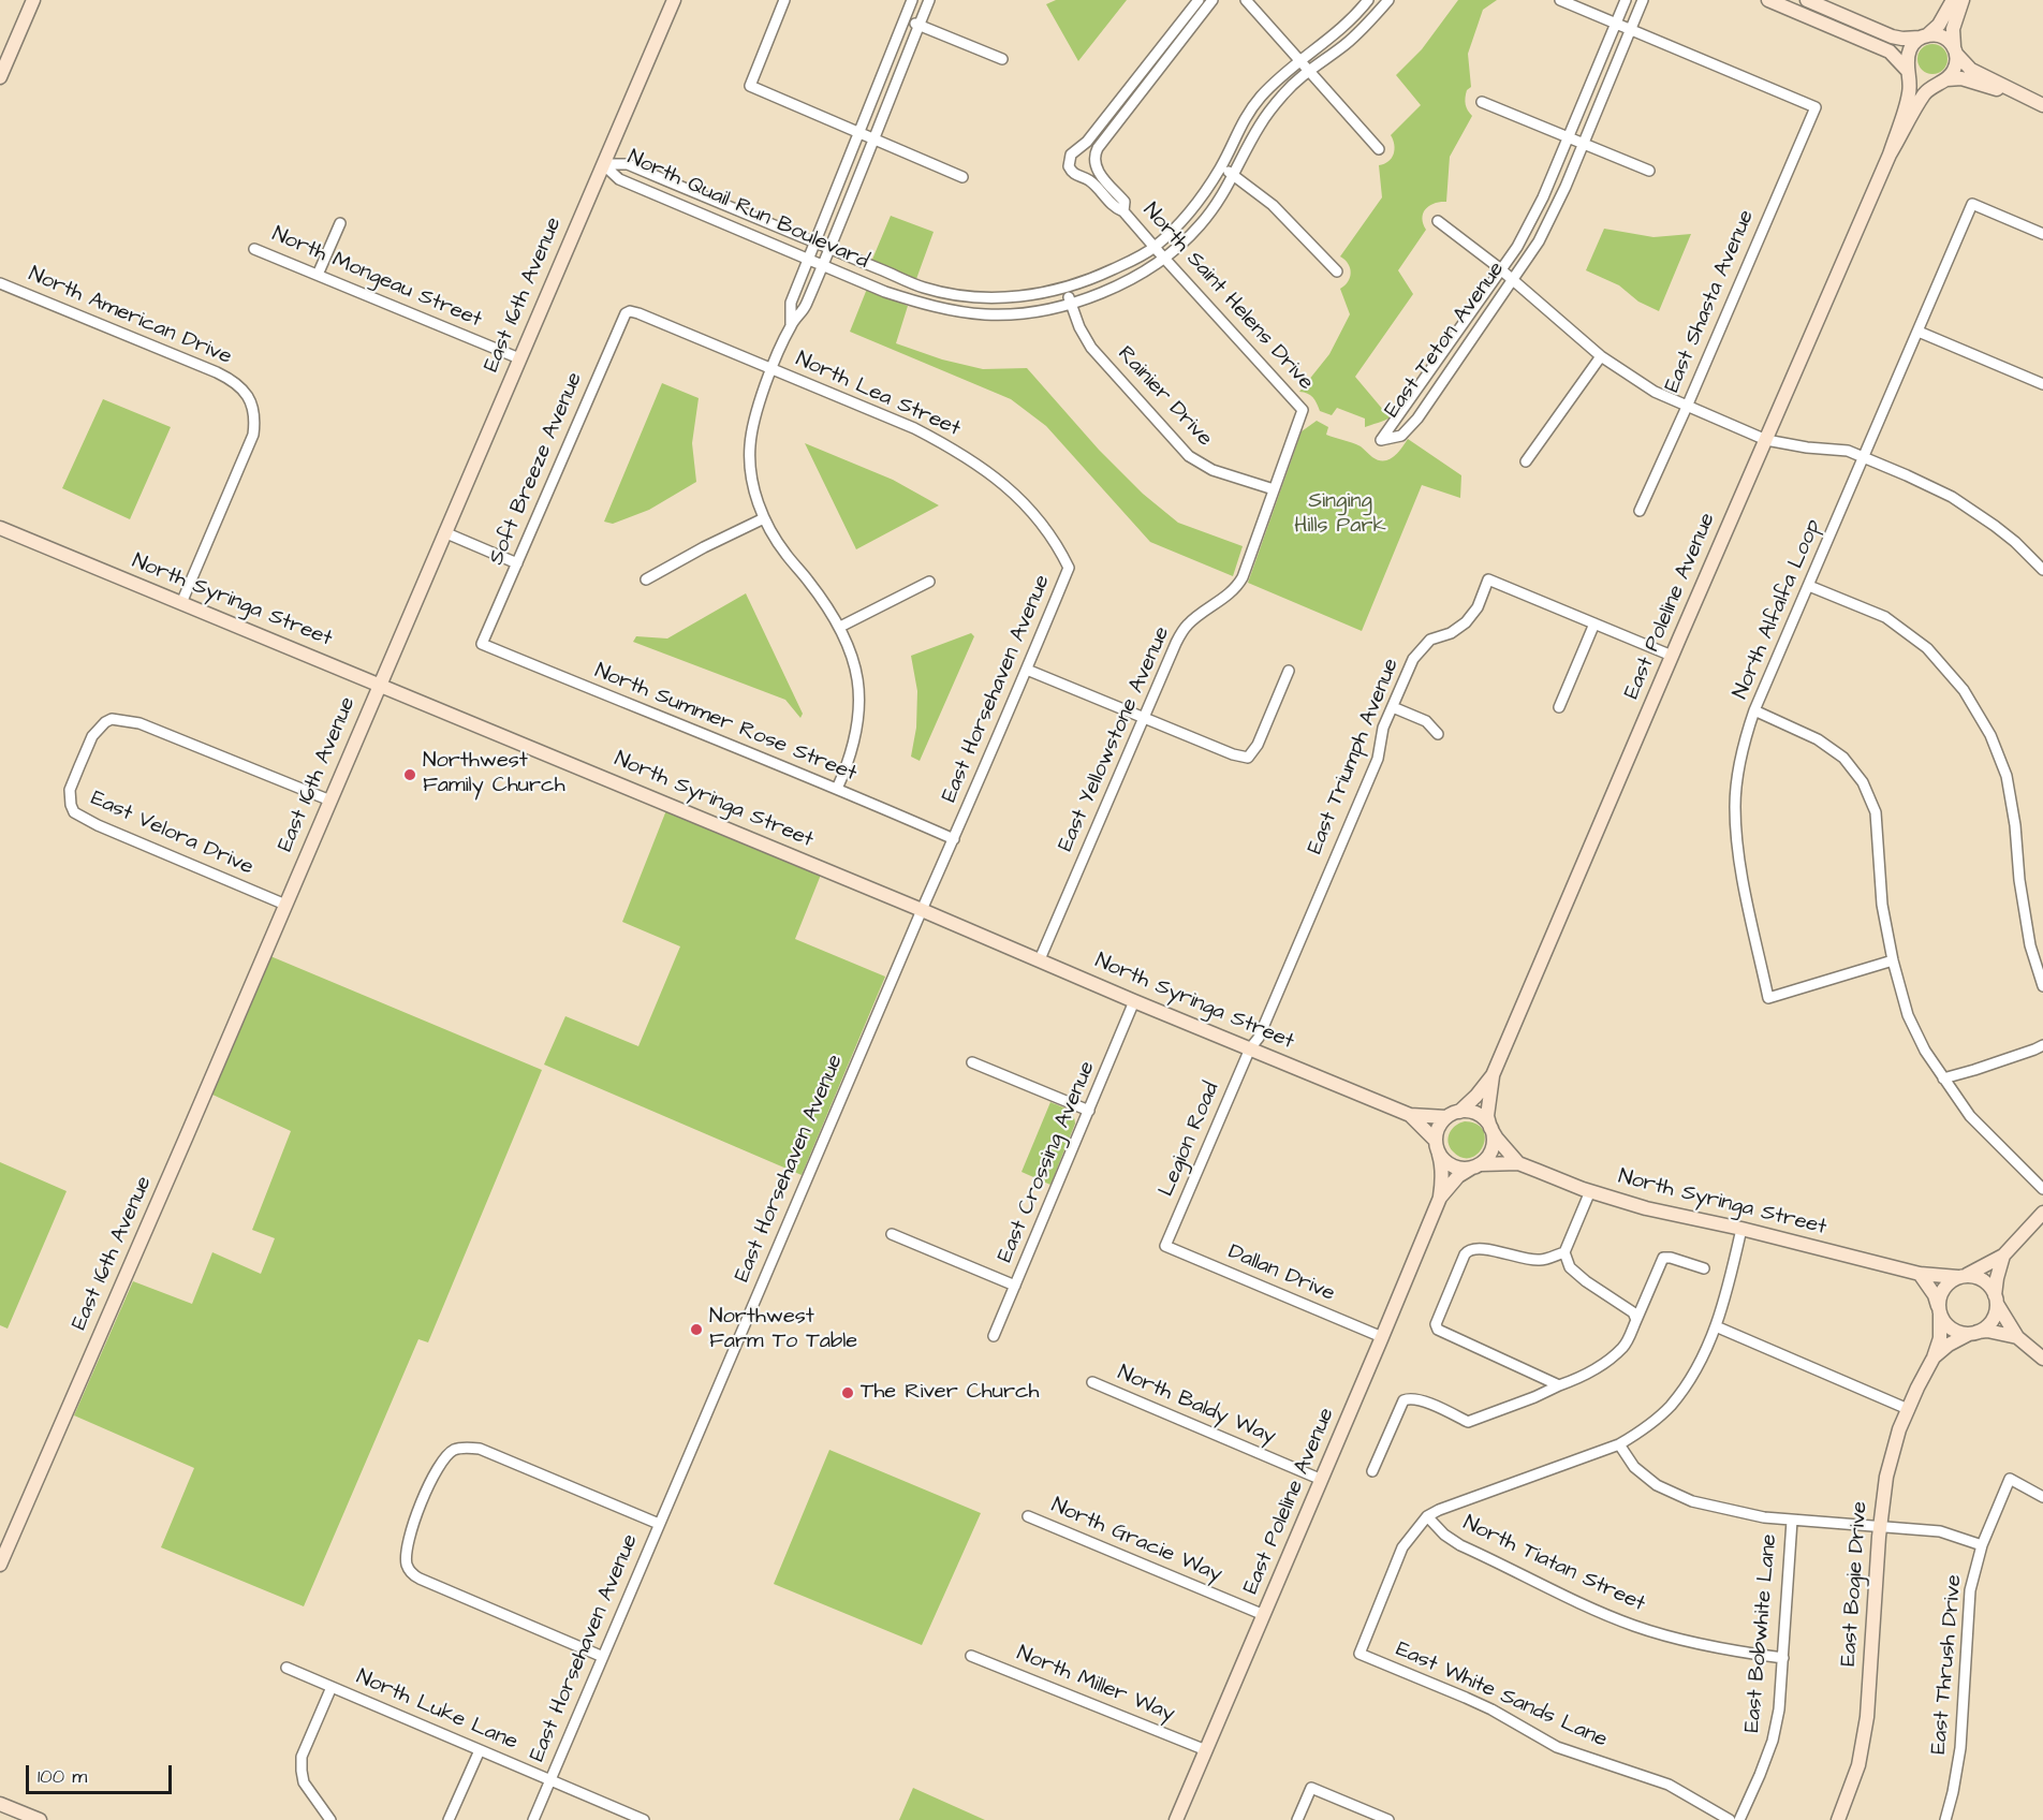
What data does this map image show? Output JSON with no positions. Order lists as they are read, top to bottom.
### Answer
{
  "streets": {
    "street": [
      "North Quail Run Boulevard",
      "North Mongeau Street",
      "East 16th Avenue",
      "North Saint Helens Drive",
      "East Shasta Avenue",
      "North American Drive",
      "East Teton Avenue",
      "North Lea Street",
      "Rainier Drive",
      "Soft Breeze Avenue",
      "North Syringa Street",
      "East Poleline Avenue",
      "North Alfalfa Loop",
      "East Horsehaven Avenue",
      "North Summer Rose Street",
      "East Yellowstone Avenue",
      "East Triumph Avenue",
      "East Velora Drive",
      "Legion Road",
      "East Crossing Avenue",
      "Dallan Drive",
      "North Baldy Way",
      "North Gracie Way",
      "North Tiatan Street",
      "East Bogie Drive",
      "East Bobwhite Lane",
      "East Thrush Drive",
      "North Miller Way",
      "East White Sands Lane",
      "North Luke Lane"
    ]
  },
  "crossings": [
    ["North Quail Run Boulevard", "East 16th Avenue"],
    ["North Quail Run Boulevard", "North Saint Helens Drive"],
    ["North Quail Run Boulevard", "Rainier Drive"],
    ["North Mongeau Street", "East 16th Avenue"],
    ["East 16th Avenue", "North Syringa Street"],
    ["East 16th Avenue", "East Velora Drive"],
    ["North Saint Helens Drive", "East Yellowstone Avenue"],
    ["East Shasta Avenue", "East Teton Avenue"],
    ["North American Drive", "North Syringa Street"],
    ["North Lea Street", "Soft Breeze Avenue"],
    ["North Lea Street", "East Horsehaven Avenue"],
    ["Rainier Drive", "East Yellowstone Avenue"],
    ["Soft Breeze Avenue", "North Summer Rose Street"],
    ["North Syringa Street", "East Poleline Avenue"],
    ["North Syringa Street", "East Horsehaven Avenue"],
    ["North Syringa Street", "East Yellowstone Avenue"],
    ["North Syringa Street", "East Triumph Avenue"],
    ["North Syringa Street", "Legion Road"],
    ["North Syringa Street", "East Crossing Avenue"],
    ["North Syringa Street", "East Bogie Drive"],
    ["North Syringa Street", "East White Sands Lane"],
    ["East Poleline Avenue", "East Triumph Avenue"],
    ["East Poleline Avenue", "Dallan Drive"],
    ["East Poleline Avenue", "North Baldy Way"],
    ["East Poleline Avenue", "North Gracie Way"],
    ["East Poleline Avenue", "North Miller Way"],
    ["East Horsehaven Avenue", "North Summer Rose Street"],
    ["East Horsehaven Avenue", "North Luke Lane"],
    ["East Triumph Avenue", "Legion Road"],
    ["Legion Road", "Dallan Drive"],
    ["North Tiatan Street", "East Bobwhite Lane"],
    ["North Tiatan Street", "East White Sands Lane"]
  ],
  "parks": ["Singing Hills Park"],
  "places": ["Northwest Family Church", "Northwest Farm To Table", "The River Church"],
  "scale_bar": "100 m"
}
